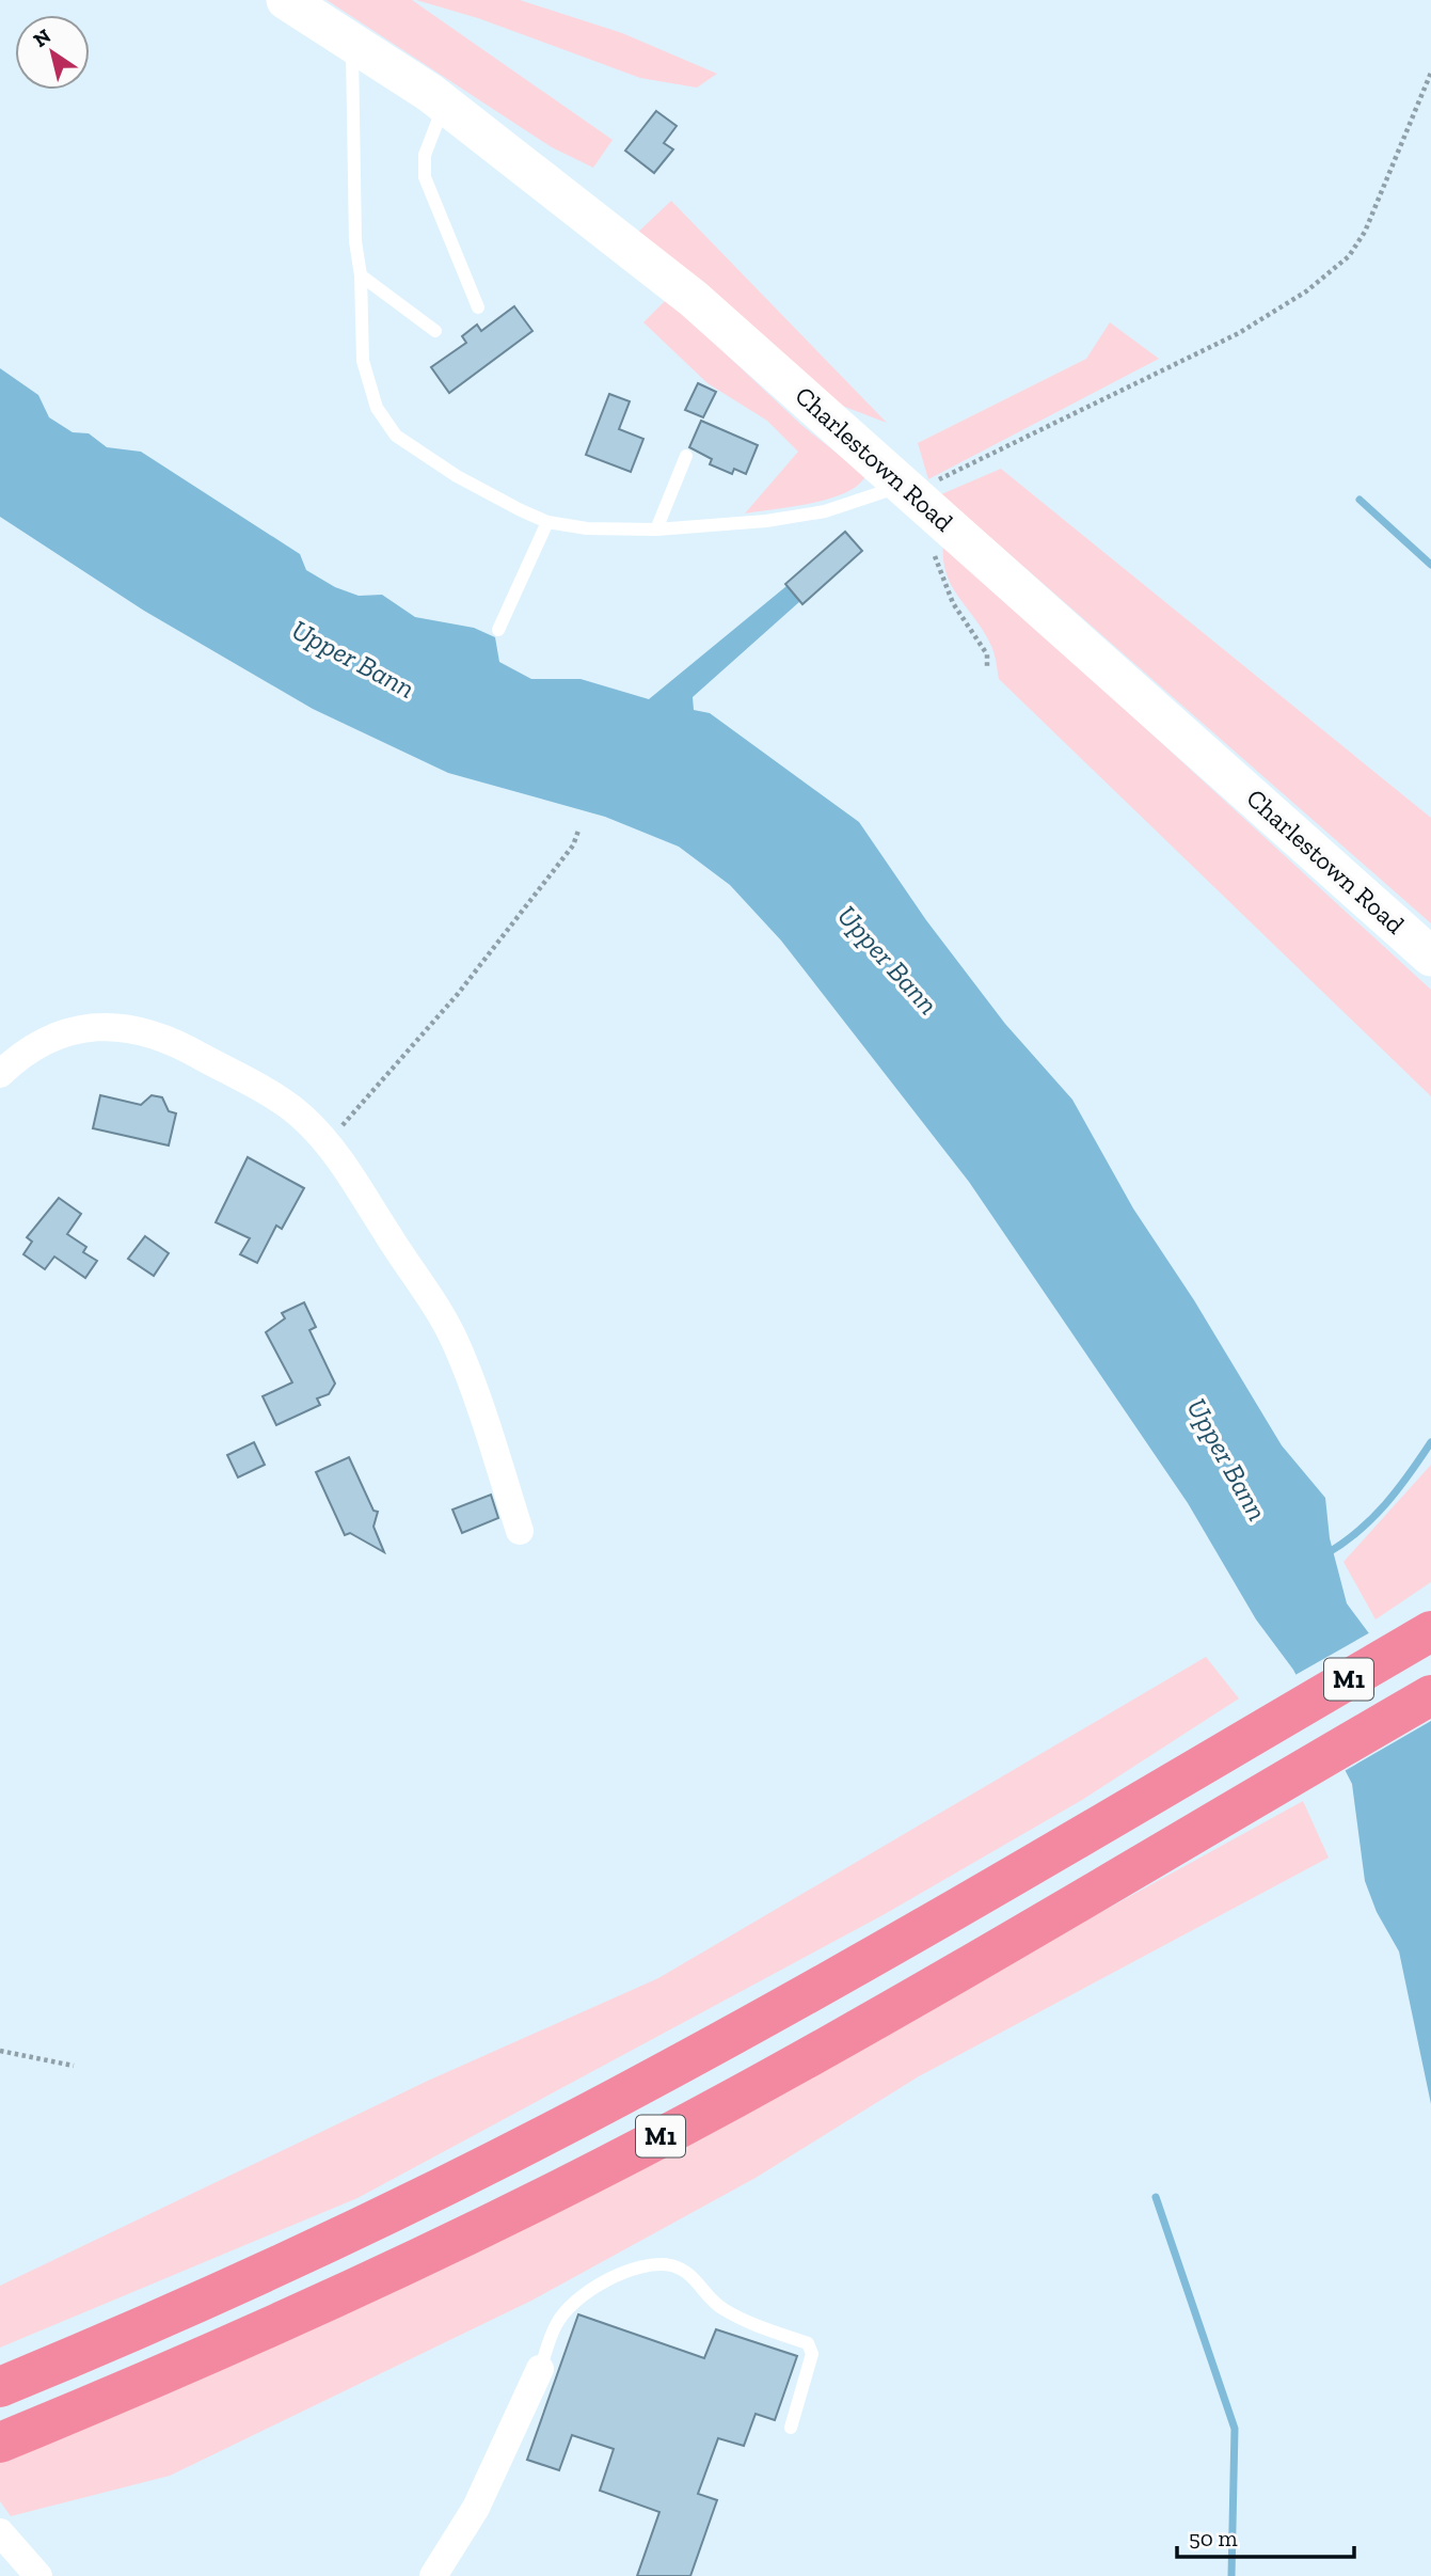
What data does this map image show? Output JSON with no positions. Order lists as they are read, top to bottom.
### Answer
{
  "streets": {
    "highway": ["M1"],
    "main road": ["Charlestown Road"]
  },
  "water": ["Upper Bann"],
  "scale_bar": "50 m",
  "north": "top left"
}
